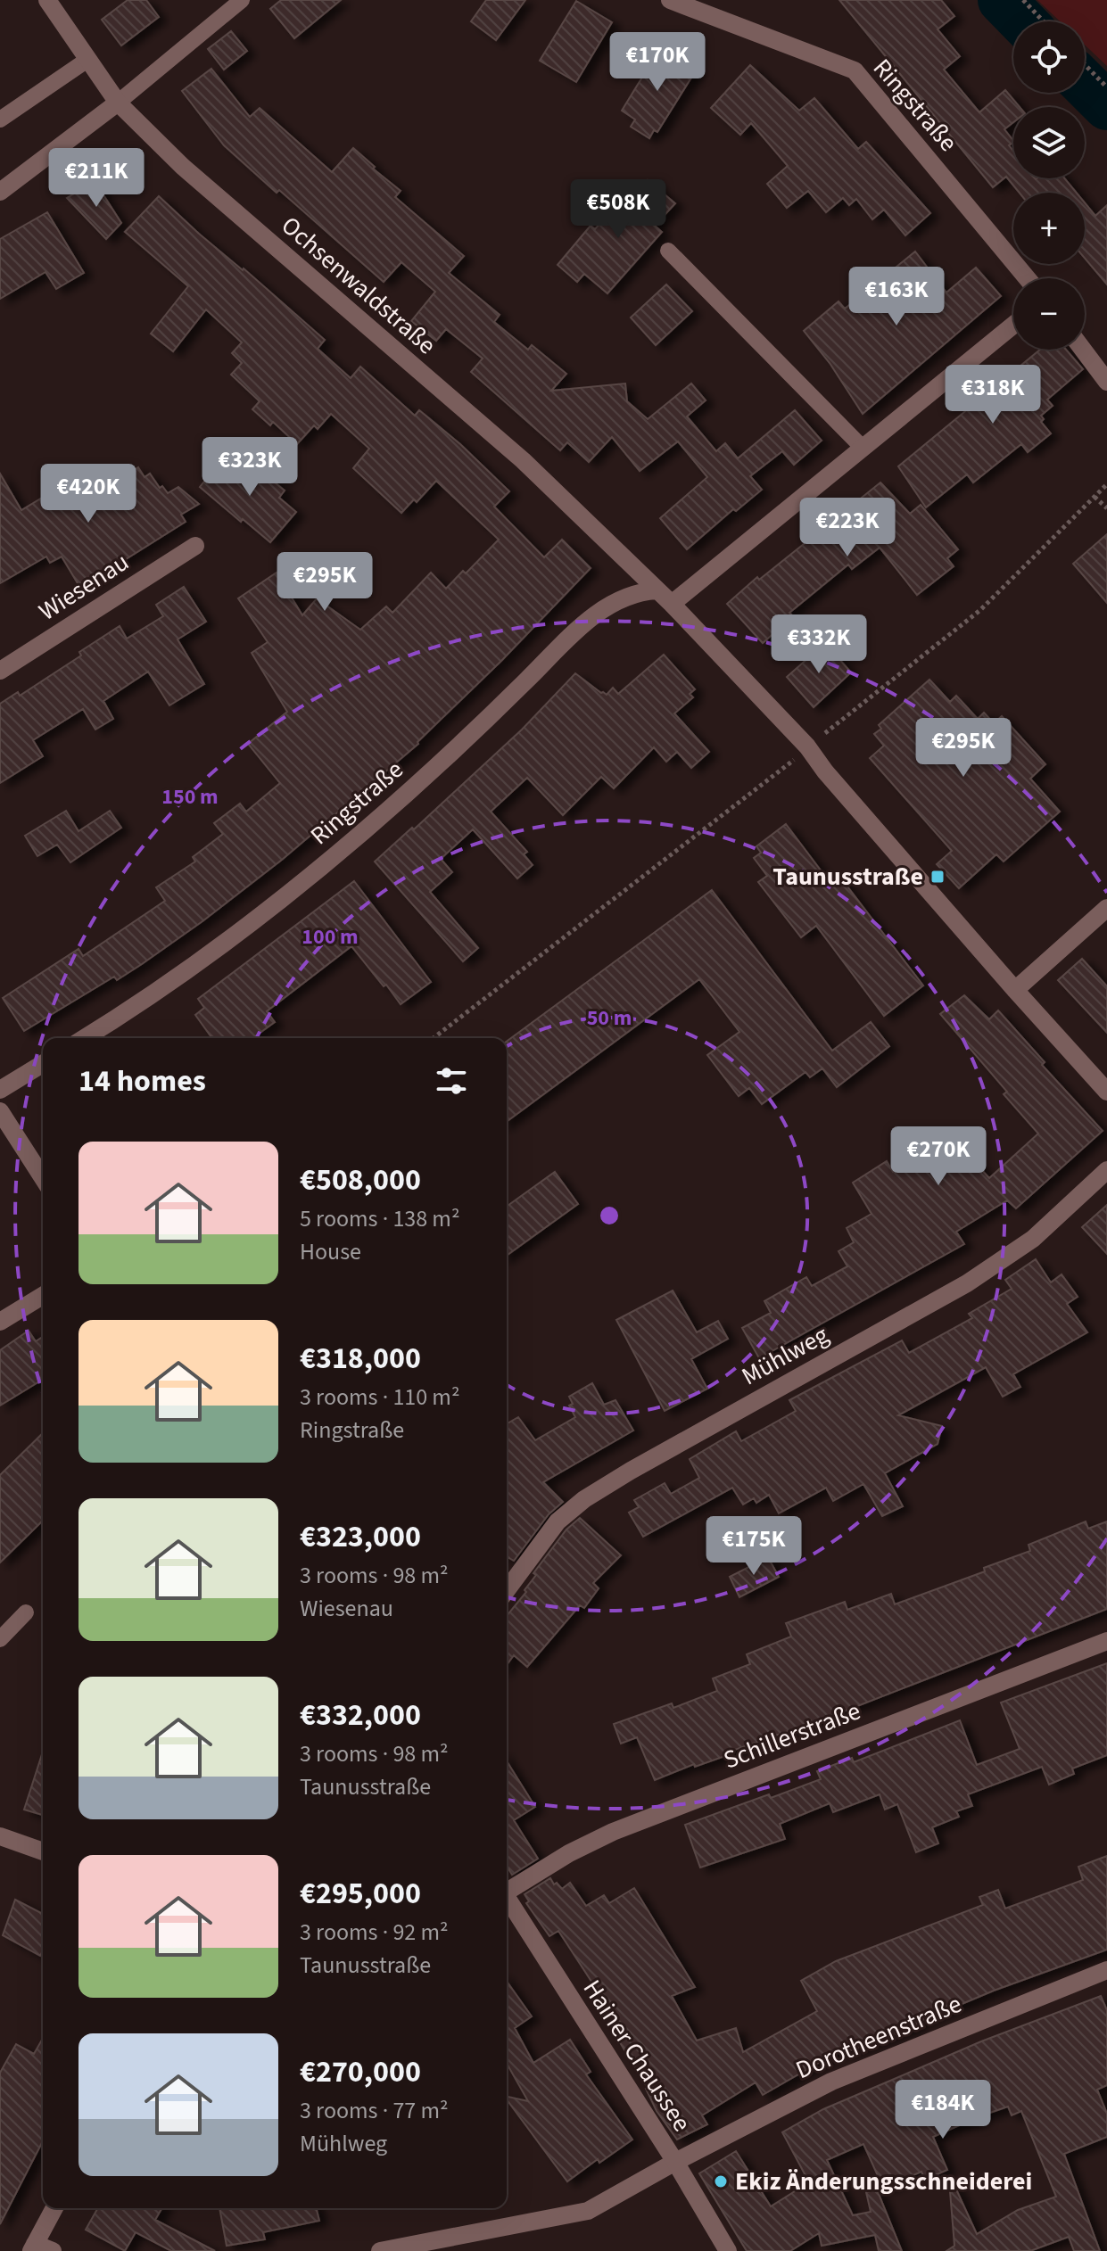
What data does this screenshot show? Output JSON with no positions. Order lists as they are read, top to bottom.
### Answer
{
  "streets": {
    "street": [
      "Ringstraße",
      "Ochsenwaldstraße",
      "Wiesenau",
      "Mühlweg",
      "Schillerstraße",
      "Dorotheenstraße",
      "Hainer Chaussee"
    ]
  },
  "crossings": [
    ["Ringstraße", "Ochsenwaldstraße"],
    ["Dorotheenstraße", "Hainer Chaussee"]
  ],
  "places": {
    "transit": ["Taunusstraße"],
    "other": ["Ekiz Änderungsschneiderei"]
  },
  "page": {
    "map_buttons": ["+", "−"],
    "price": [
      "€170K",
      "€211K",
      "€508K",
      "€163K",
      "€318K",
      "€323K",
      "€420K",
      "€223K",
      "€295K",
      "€332K",
      "€295K",
      "€270K",
      "€175K",
      "€184K"
    ],
    "heading": "14 homes",
    "list": [
      {
        "name": "€508,000",
        "note": "5 rooms · 138 m² · House"
      },
      {
        "name": "€318,000",
        "note": "3 rooms · 110 m² · Ringstraße"
      },
      {
        "name": "€323,000",
        "note": "3 rooms · 98 m² · Wiesenau"
      },
      {
        "name": "€332,000",
        "note": "3 rooms · 98 m² · Taunusstraße"
      },
      {
        "name": "€295,000",
        "note": "3 rooms · 92 m² · Taunusstraße"
      },
      {
        "name": "€270,000",
        "note": "3 rooms · 77 m² · Mühlweg"
      }
    ]
  },
  "rings": ["150 m", "100 m", "50 m"]
}
